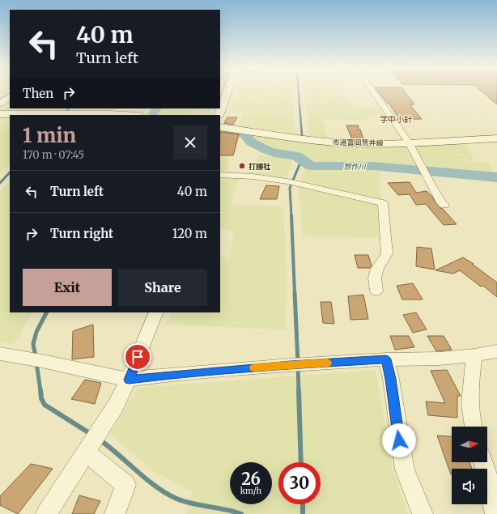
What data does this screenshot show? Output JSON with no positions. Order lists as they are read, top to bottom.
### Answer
{
  "streets": {
    "street": ["市道富岡荒井線"]
  },
  "districts": ["字中小針"],
  "water": ["惣作川"],
  "places": ["打腰社"],
  "north": "right",
  "page": {
    "turn": ["40 m", "Turn left"],
    "then": "Then",
    "heading": ["1 min", "170 m · 07:45"],
    "list": [
      {
        "name": "Turn left",
        "value": "40 m"
      },
      {
        "name": "Turn right",
        "value": "120 m"
      }
    ],
    "buttons": ["Exit", "Share"],
    "speed": "26 km/h",
    "limit": "30"
  }
}
